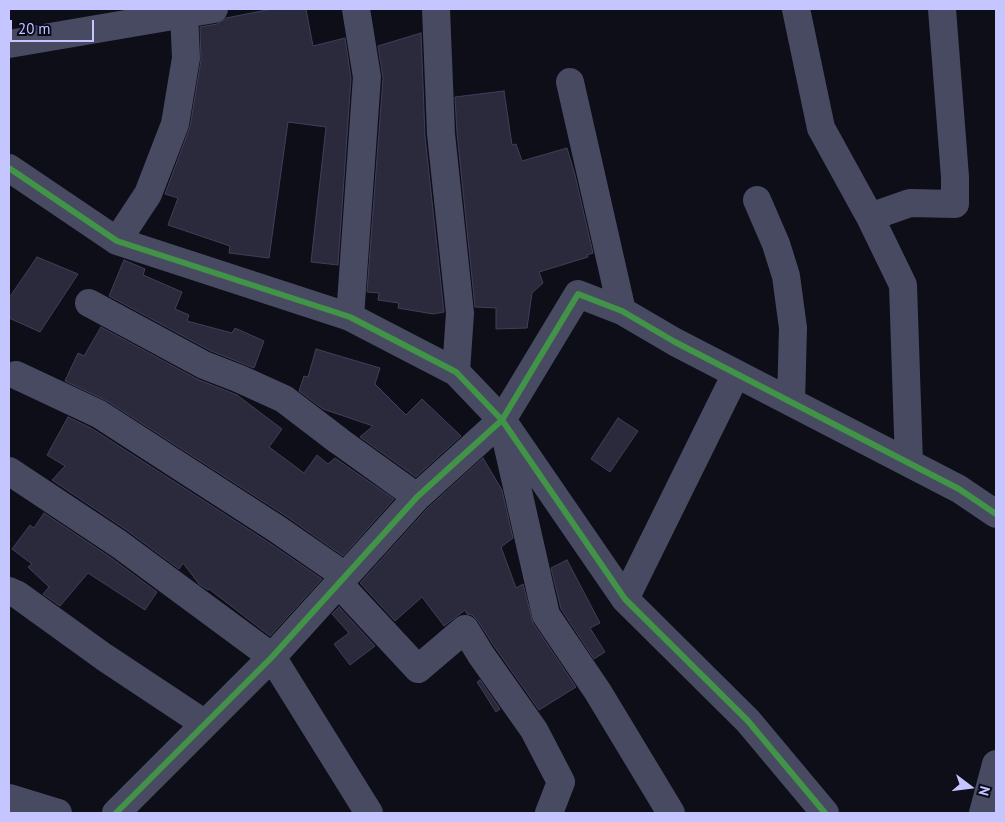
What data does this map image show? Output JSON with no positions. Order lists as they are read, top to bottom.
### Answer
{
  "scale_bar": "20 m",
  "north": "right"
}
